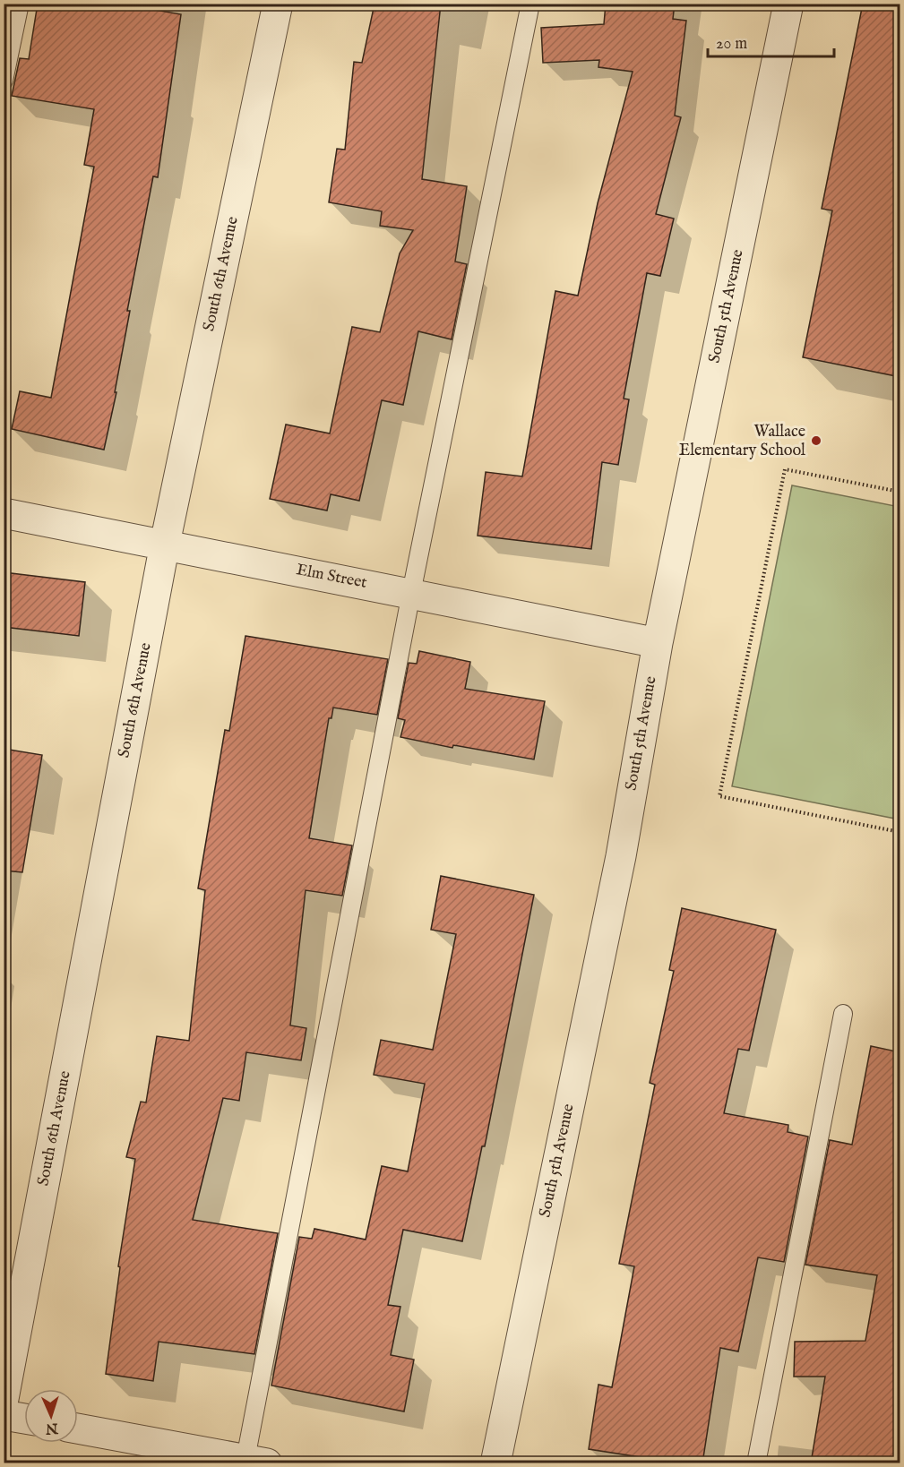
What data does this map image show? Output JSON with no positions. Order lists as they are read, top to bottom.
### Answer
{
  "streets": {
    "street": ["South 6th Avenue", "South 5th Avenue", "Elm Street"]
  },
  "crossings": [
    ["South 6th Avenue", "Elm Street"],
    ["South 5th Avenue", "Elm Street"]
  ],
  "places": ["Wallace Elementary School"],
  "scale_bar": "20 m",
  "north": "bottom"
}
